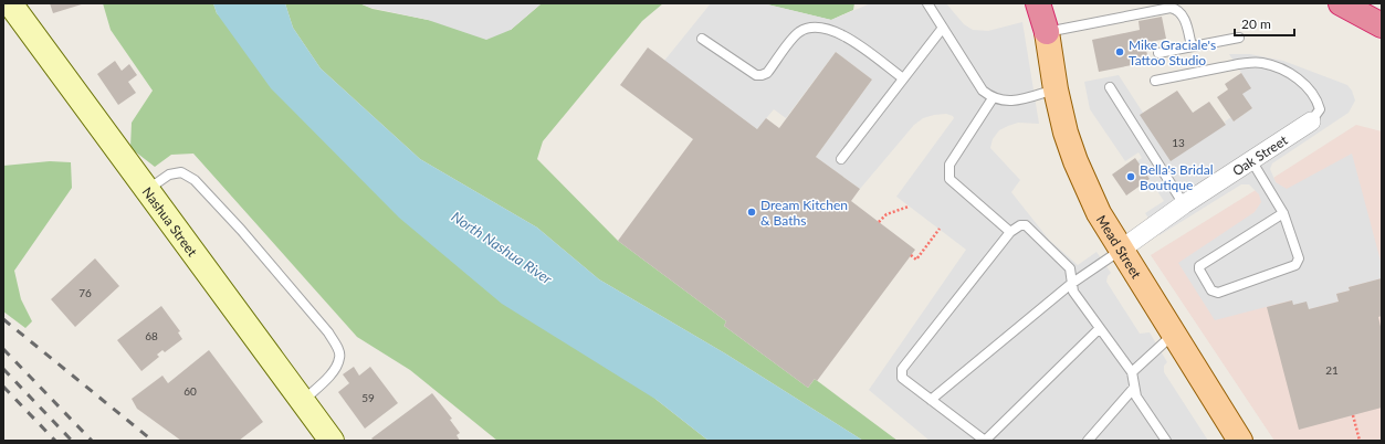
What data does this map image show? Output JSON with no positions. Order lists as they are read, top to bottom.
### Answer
{
  "streets": {
    "main road": ["Nashua Street", "Mead Street"],
    "street": ["Oak Street"]
  },
  "crossings": [
    ["Oak Street", "Mead Street"]
  ],
  "water": ["North Nashua River"],
  "places": ["Mike Graciale's Tattoo Studio", "Bella's Bridal Boutique", "Dream Kitchen & Baths"],
  "house_numbers": [
    "13",
    "76",
    "68",
    "21",
    "60",
    "59"
  ],
  "scale_bar": "20 m"
}
